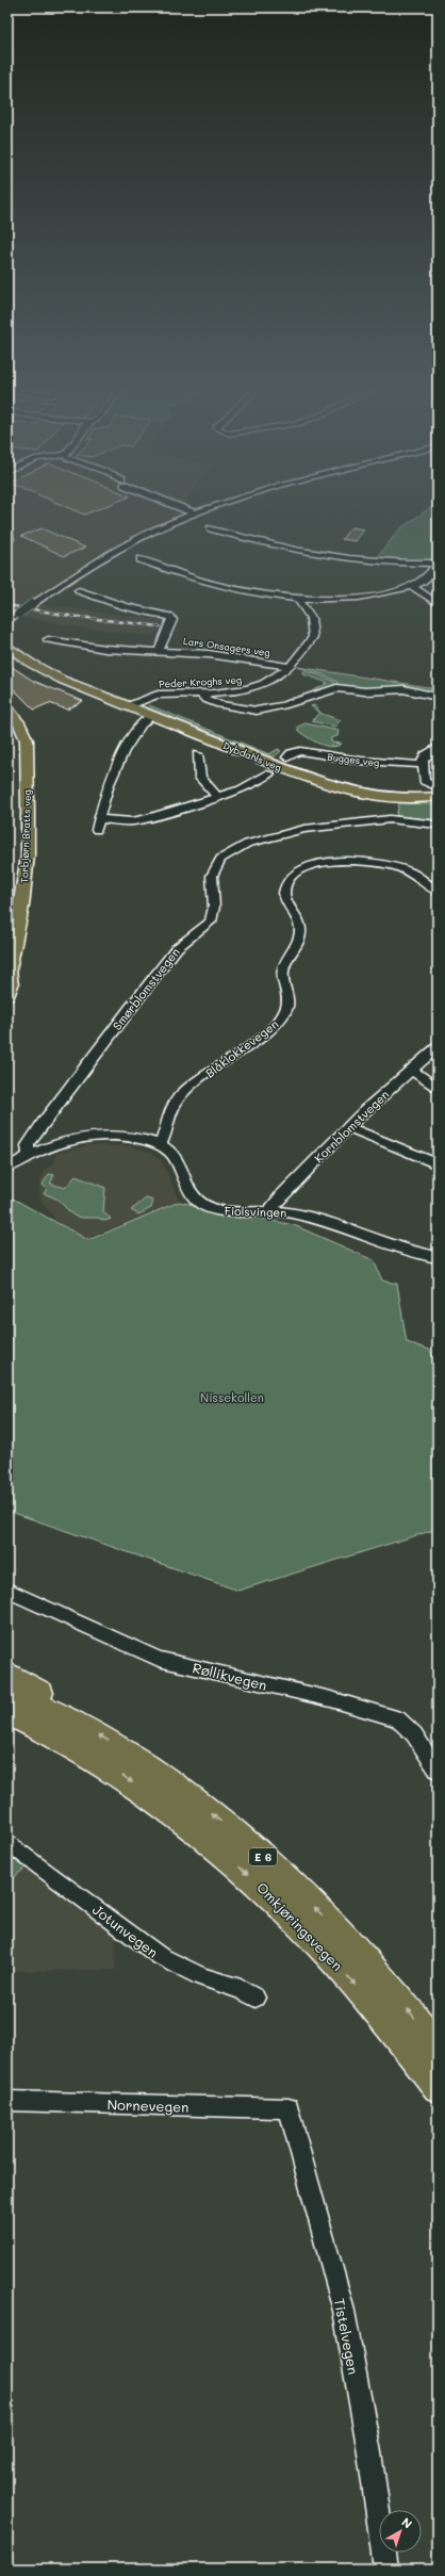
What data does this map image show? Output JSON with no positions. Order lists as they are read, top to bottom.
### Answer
{
  "streets": {
    "highway": ["E 6", "Omkjøringsvegen"],
    "main road": ["Dybdahls veg", "Torbjørn Bratts veg"],
    "street": [
      "Lars Onsagers veg",
      "Peder Kroghs veg",
      "Bugges veg",
      "Smørblomstvegen",
      "Blåklokkevegen",
      "Kornblomstvegen",
      "Fiolsvingen",
      "Røllikvegen",
      "Jotunvegen",
      "Nornevegen",
      "Tistelvegen"
    ]
  },
  "crossings": [
    ["Lars Onsagers veg", "Peder Kroghs veg"],
    ["Peder Kroghs veg", "Dybdahls veg"],
    ["Smørblomstvegen", "Fiolsvingen"],
    ["Blåklokkevegen", "Fiolsvingen"],
    ["Kornblomstvegen", "Fiolsvingen"],
    ["E 6", "Omkjøringsvegen"],
    ["Nornevegen", "Tistelvegen"]
  ],
  "parks": ["Nissekollen"],
  "north": "top right"
}
